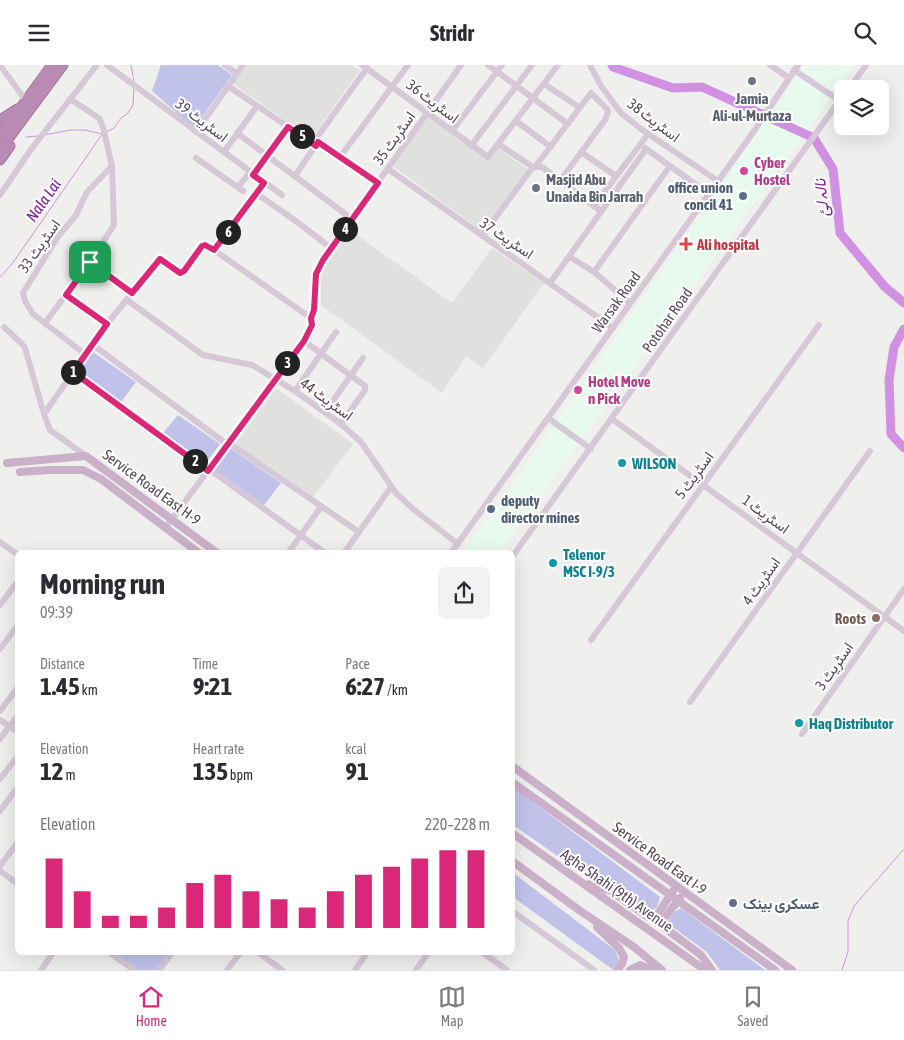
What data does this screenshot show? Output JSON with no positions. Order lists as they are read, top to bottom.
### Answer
{
  "streets": {
    "main road": ["Service Road East H-9", "Service Road East I-9", "Agha Shahi (9th) Avenue"],
    "street": [
      "اسٹریٹ 36",
      "اسٹریٹ 39",
      "اسٹریٹ 38",
      "اسٹریٹ 35",
      "اسٹریٹ 37",
      "اسٹریٹ 33",
      "Warsak Road",
      "Potohar Road",
      "اسٹریٹ 44",
      "اسٹریٹ 5",
      "اسٹریٹ 1",
      "اسٹریٹ 4",
      "اسٹریٹ 3"
    ]
  },
  "crossings": [
    ["اسٹریٹ 36", "اسٹریٹ 35"],
    ["اسٹریٹ 38", "Warsak Road"],
    ["اسٹریٹ 35", "اسٹریٹ 37"],
    ["اسٹریٹ 35", "اسٹریٹ 44"],
    ["اسٹریٹ 35", "Service Road East H-9"],
    ["اسٹریٹ 37", "Warsak Road"],
    ["Warsak Road", "اسٹریٹ 44"],
    ["Potohar Road", "اسٹریٹ 1"],
    ["اسٹریٹ 5", "اسٹریٹ 1"],
    ["اسٹریٹ 1", "اسٹریٹ 4"],
    ["اسٹریٹ 1", "اسٹریٹ 3"]
  ],
  "water": ["نالہ لئ", "Nala Lai"],
  "places": {
    "other": [
      "Jamia Ali-ul-Murtaza",
      "Cyber Hostel",
      "Masjid Abu Unaida Bin Jarrah",
      "office union concil 41",
      "Hotel Move n Pick",
      "WILSON",
      "deputy director mines",
      "Telenor MSC I-9/3",
      "Roots",
      "Haq Distributor",
      "عسکری بینک"
    ],
    "health": ["Ali hospital"]
  },
  "page": {
    "header": "Stridr",
    "pins": [
      "5",
      "4",
      "6",
      "3",
      "1",
      "2"
    ],
    "heading": ["Morning run", "09:39"],
    "stats": [
      ["Distance", "1.45 km"],
      ["Time", "9:21"],
      ["Pace", "6:27 /km"],
      ["Elevation", "12 m"],
      ["Heart rate", "135 bpm"],
      ["kcal", "91"]
    ],
    "chart": ["Elevation", "220–228 m"],
    "tabs": ["Home", "Map", "Saved"]
  }
}
